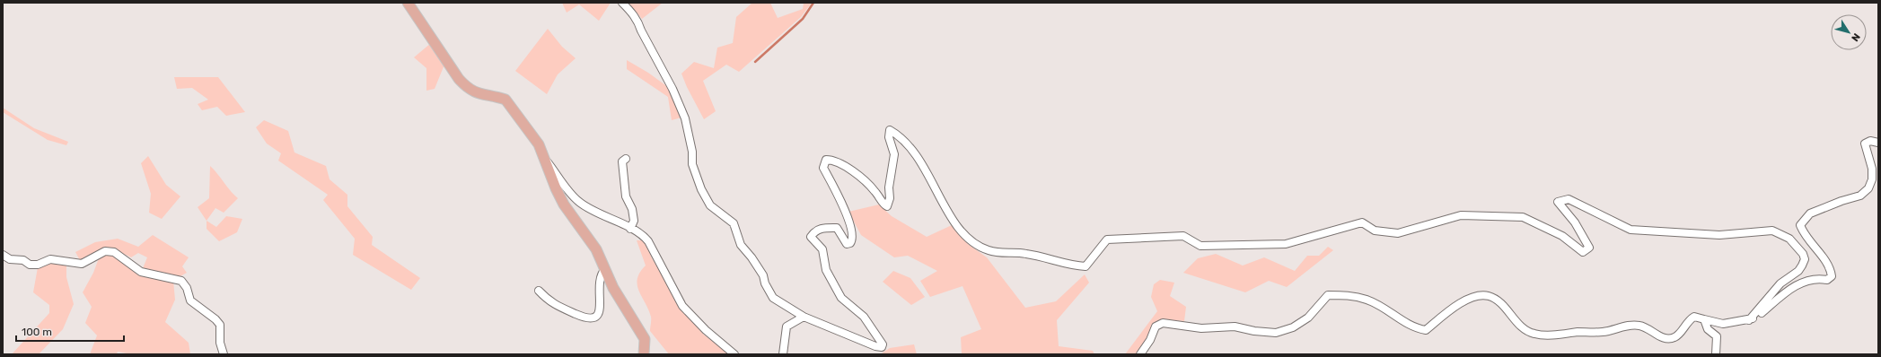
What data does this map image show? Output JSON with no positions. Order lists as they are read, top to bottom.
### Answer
{
  "scale_bar": "100 m",
  "north": "bottom right"
}
